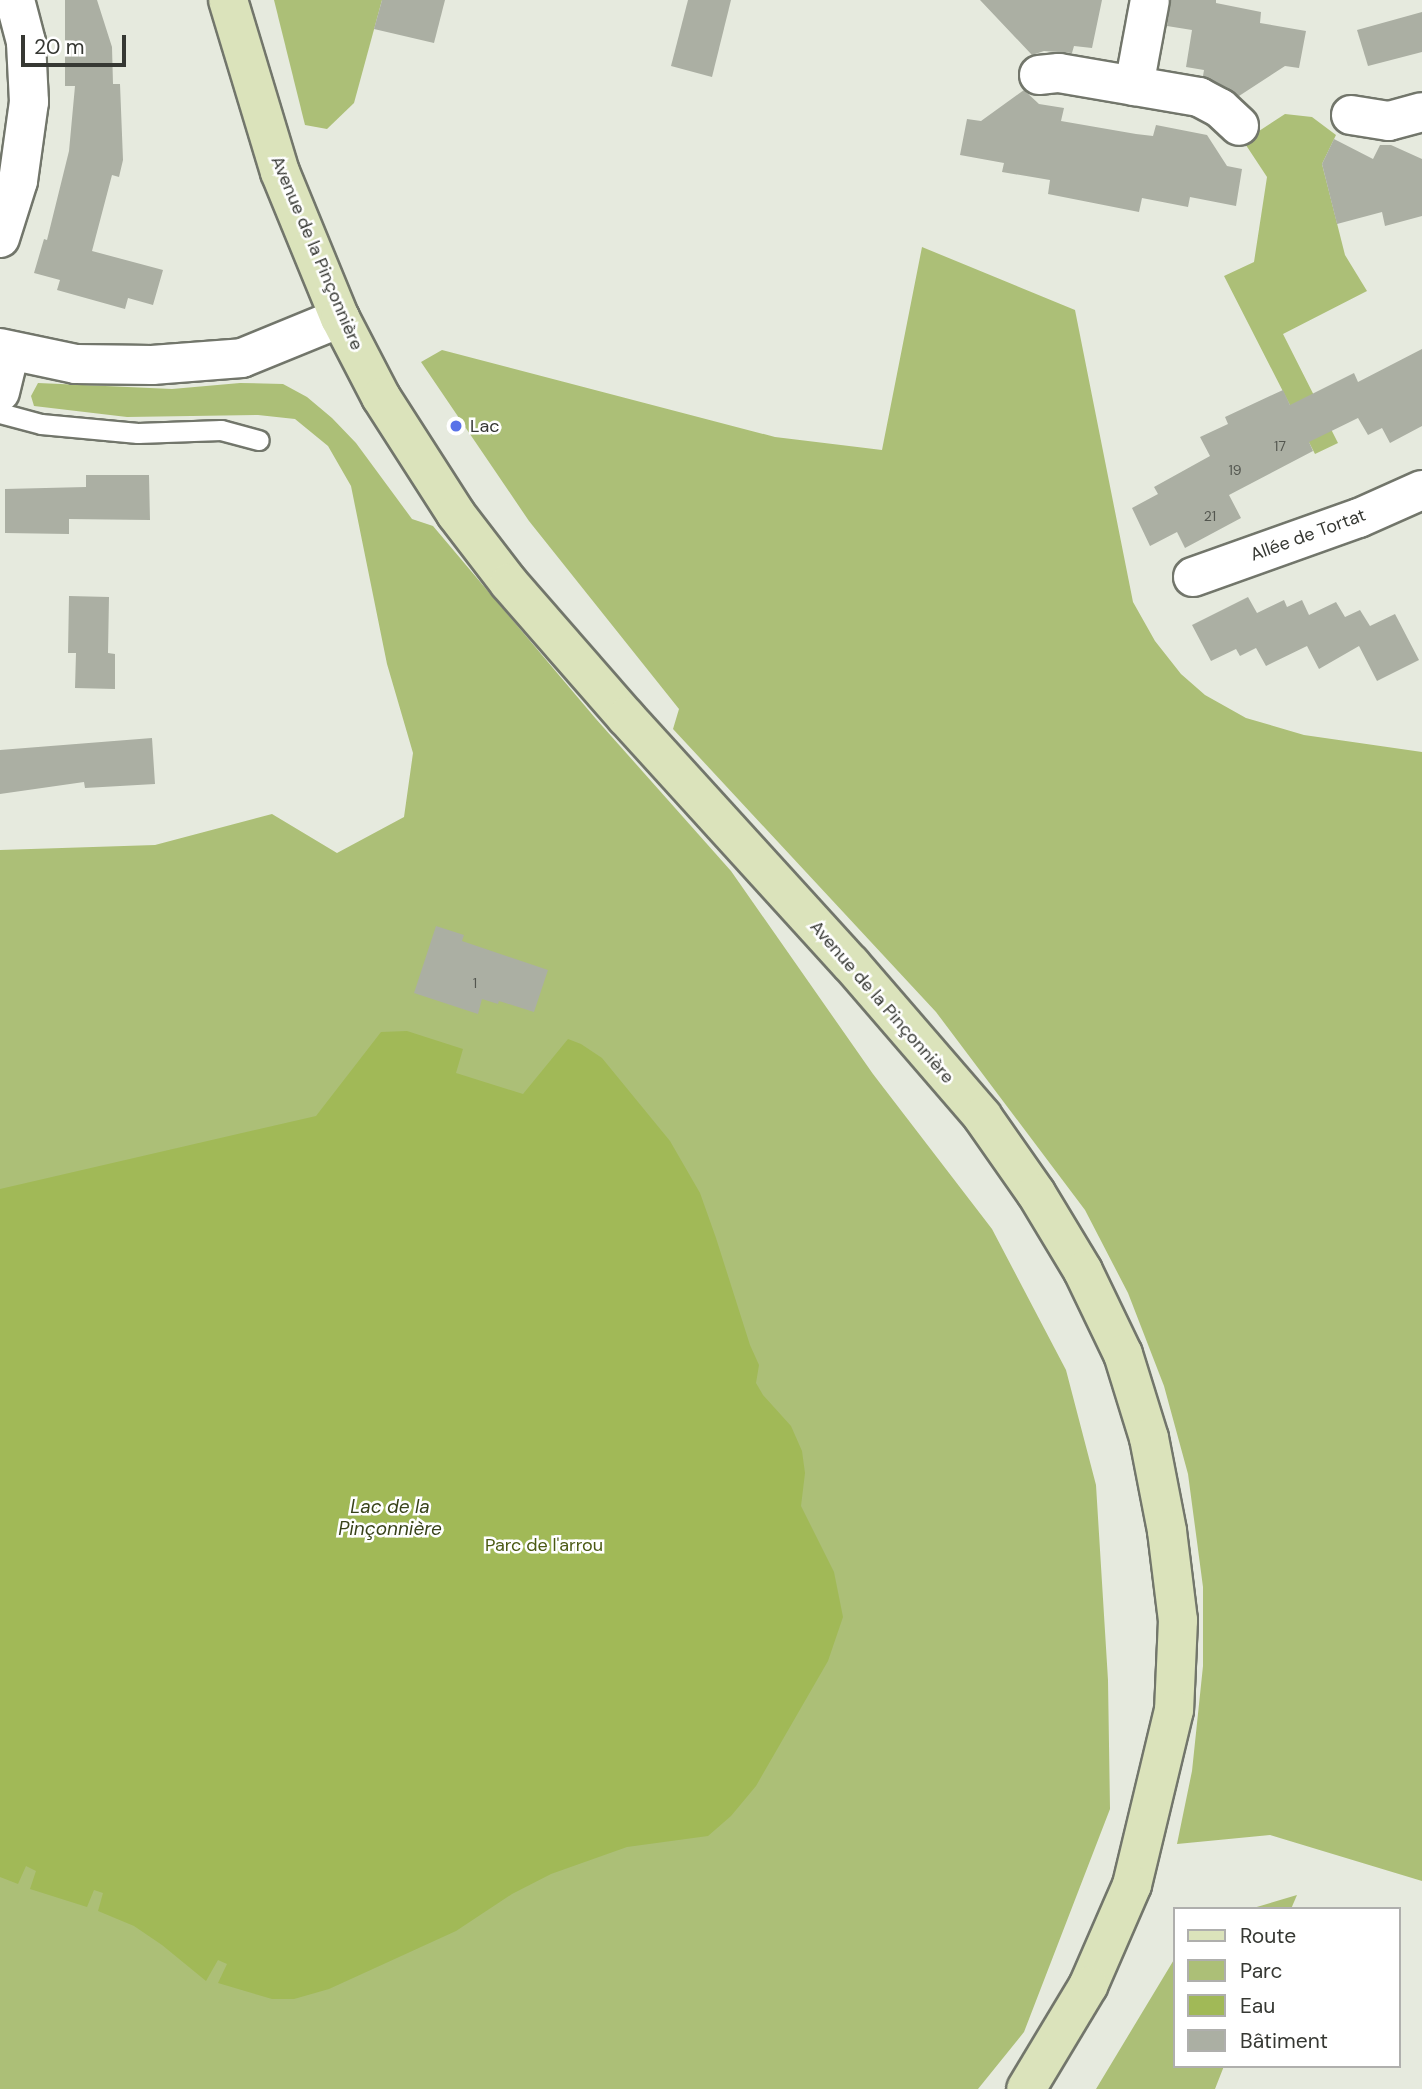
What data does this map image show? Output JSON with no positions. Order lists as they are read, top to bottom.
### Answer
{
  "streets": {
    "main road": ["Avenue de la Pinçonnière"],
    "street": ["Allée de Tortat"]
  },
  "water": ["Lac de la Pinçonnière"],
  "parks": ["Parc de l'arrou"],
  "places": ["Lac"],
  "house_numbers": [
    "17",
    "19",
    "21",
    "1"
  ],
  "legend": [
    "Route",
    "Parc",
    "Eau",
    "Bâtiment"
  ],
  "scale_bar": "20 m"
}
